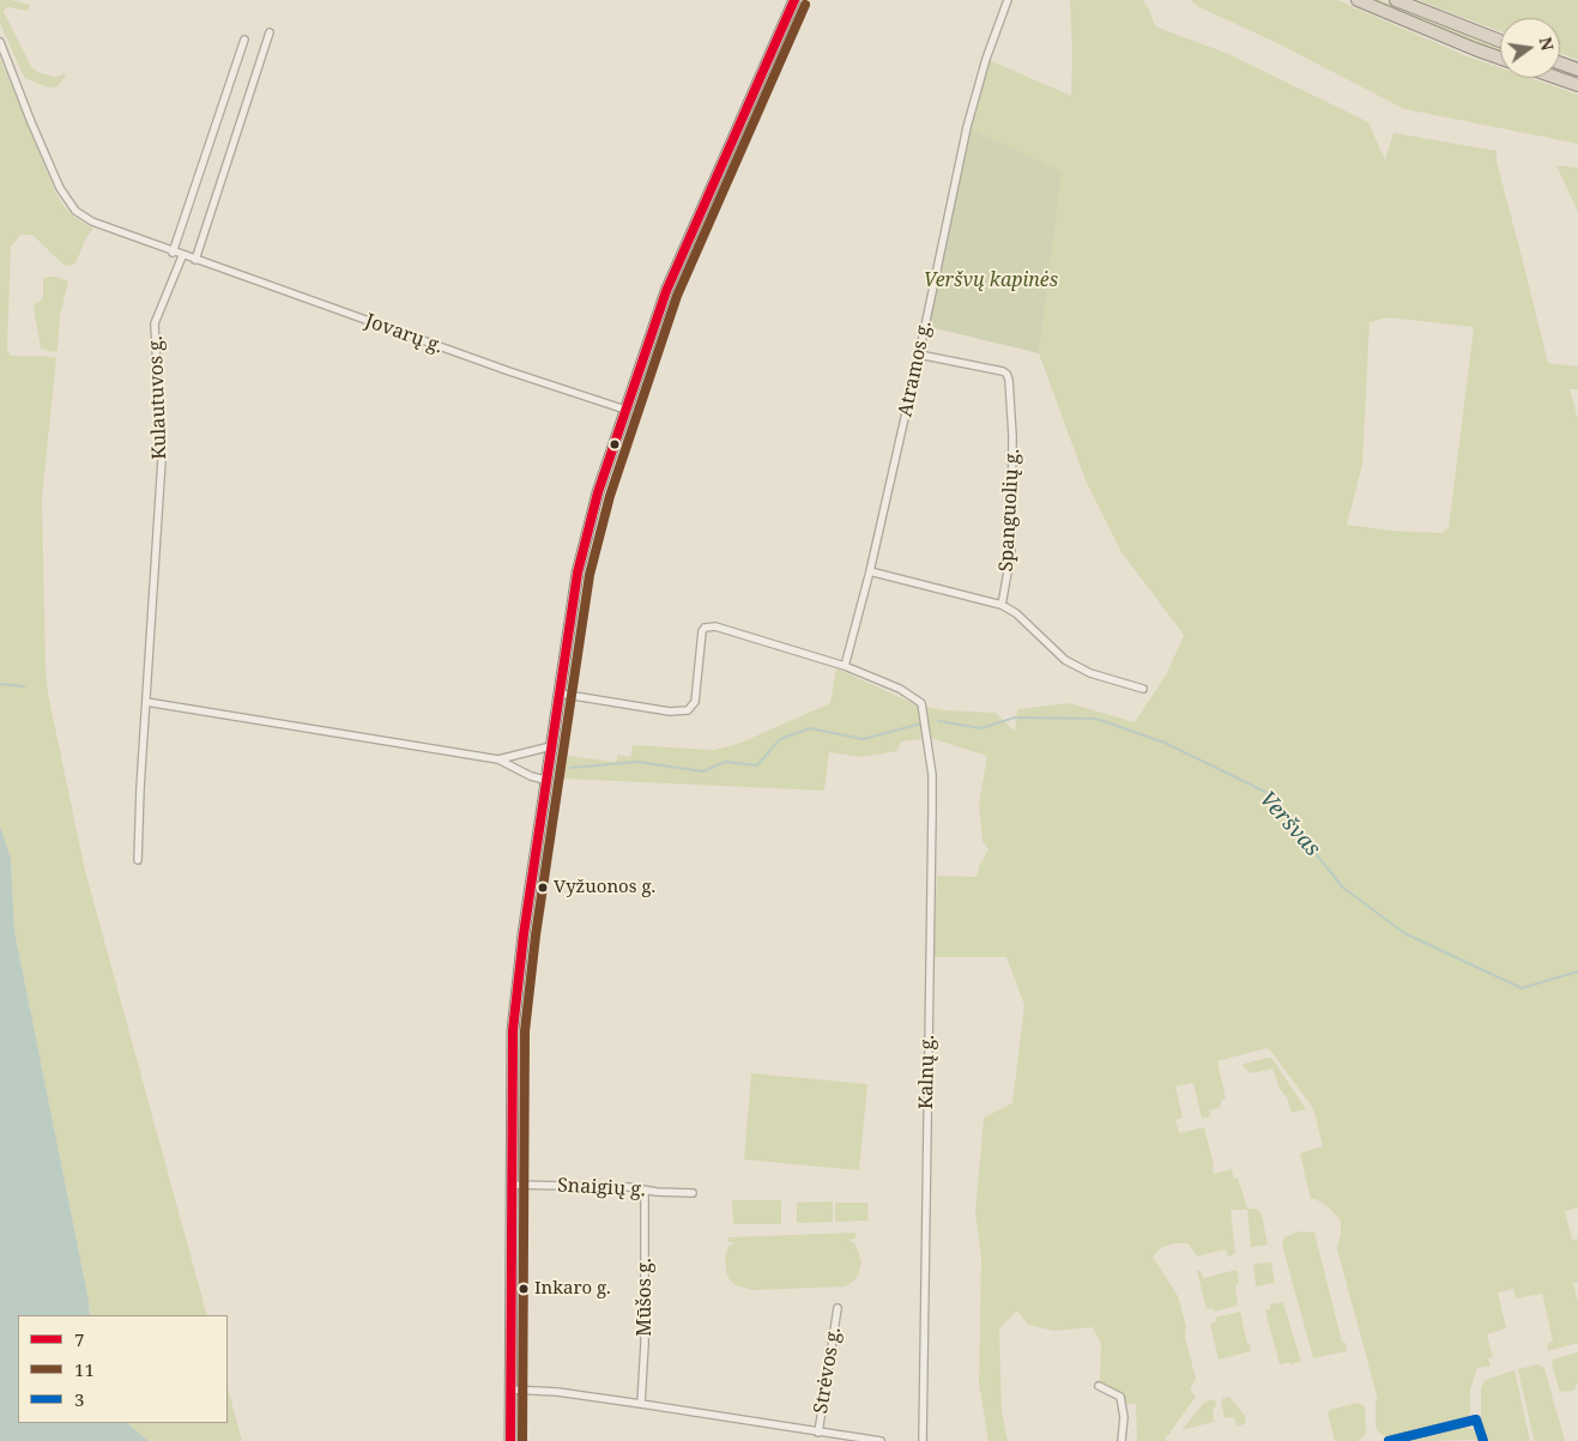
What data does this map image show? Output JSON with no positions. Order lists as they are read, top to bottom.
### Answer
{
  "streets": {
    "street": [
      "Jovarų g.",
      "Atramos g.",
      "Kulautuvos g.",
      "Spanguolių g.",
      "Kalnų g.",
      "Snaigių g.",
      "Mūšos g.",
      "Strėvos g."
    ]
  },
  "crossings": [
    ["Jovarų g.", "Kulautuvos g."],
    ["Atramos g.", "Spanguolių g."],
    ["Atramos g.", "Kalnų g."],
    ["Snaigių g.", "Mūšos g."]
  ],
  "water": ["Veršvas"],
  "parks": ["Veršvų kapinės"],
  "places": ["Vyžuonos g.", "Inkaro g."],
  "lines": ["transit line 7", "transit line 11", "transit line 3"],
  "legend": ["7", "11", "3"],
  "north": "right"
}
